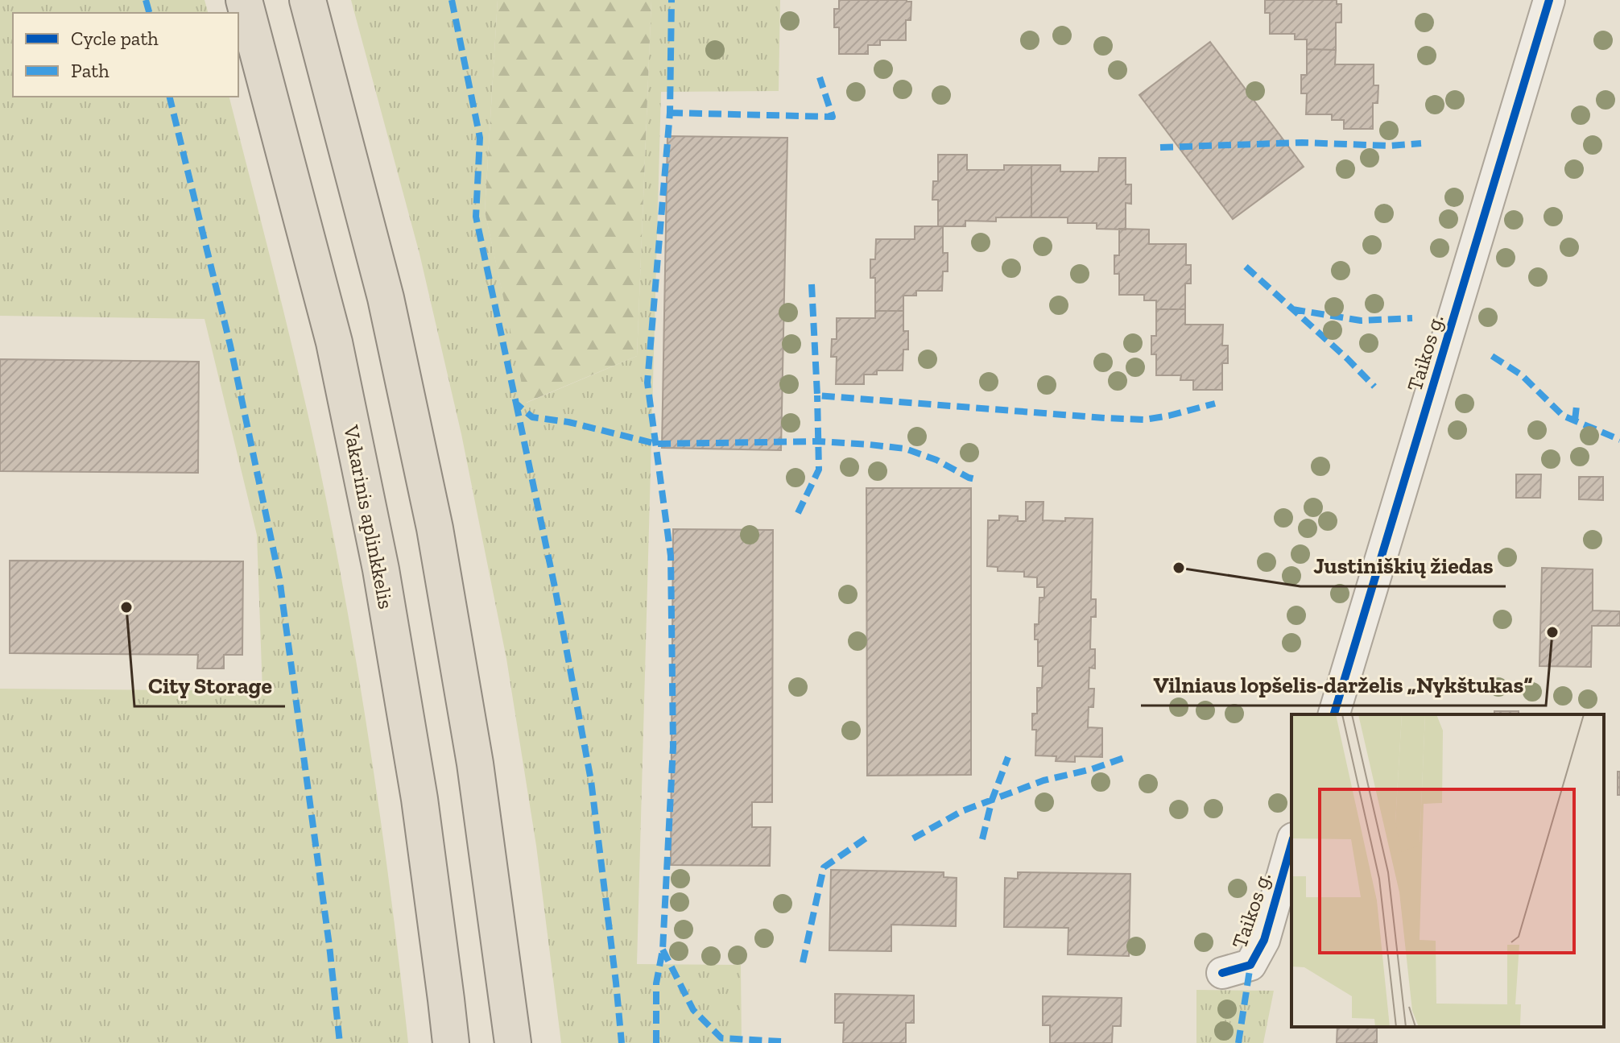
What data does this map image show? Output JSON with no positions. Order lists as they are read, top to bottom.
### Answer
{
  "streets": {
    "highway": ["Vakarinis aplinkkelis"],
    "street": ["Taikos g."]
  },
  "places": ["Justiniškių žiedas", "City Storage", "Vilniaus lopšelis-darželis „Nykštukas“"],
  "legend": ["Cycle path", "Path"]
}
